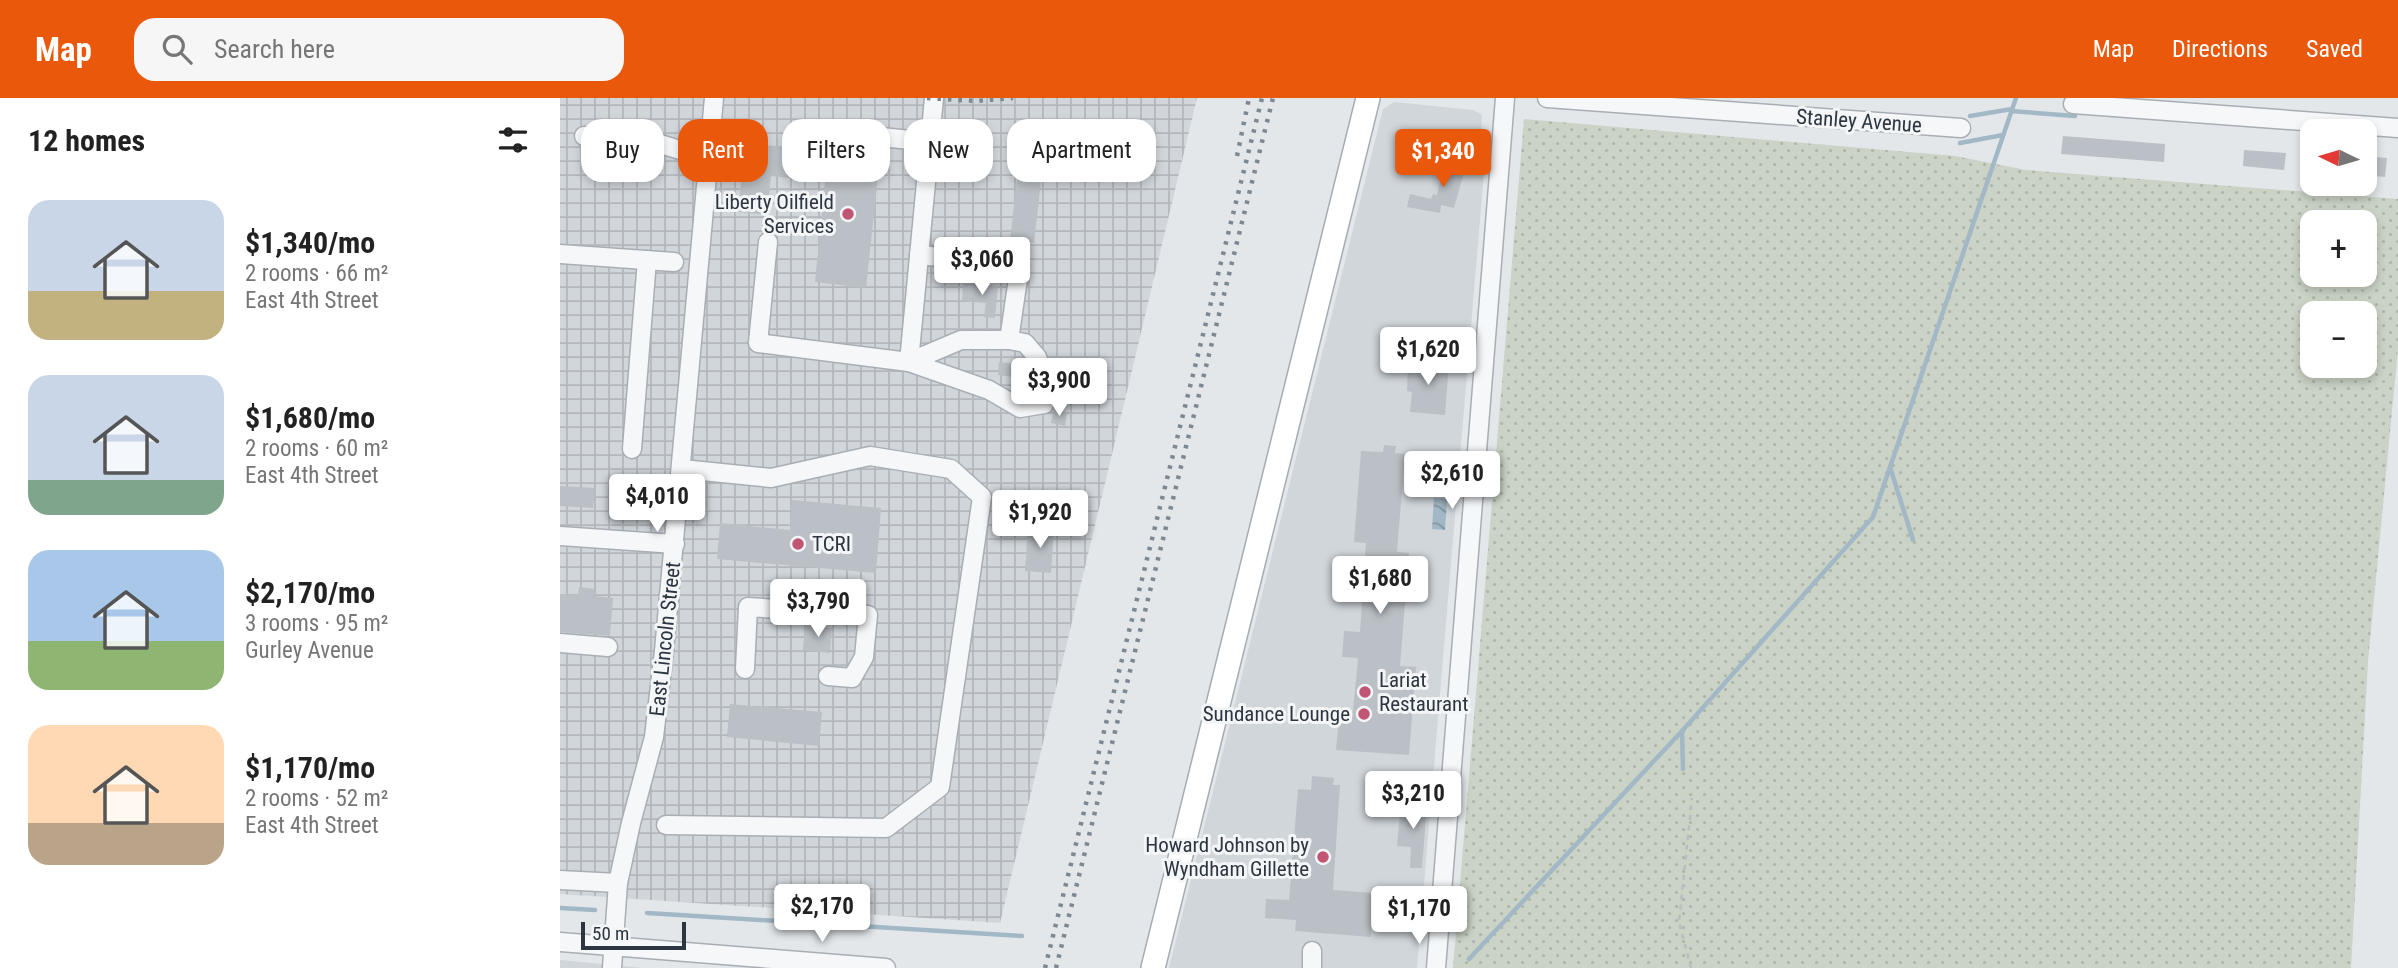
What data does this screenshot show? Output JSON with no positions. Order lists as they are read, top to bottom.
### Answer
{
  "streets": {
    "street": ["Stanley Avenue", "East Lincoln Street"]
  },
  "places": [
    "Liberty Oilfield Services",
    "TCRI",
    "Lariat Restaurant",
    "Sundance Lounge",
    "Howard Johnson by Wyndham Gillette"
  ],
  "scale_bar": "50 m",
  "north": "left",
  "page": {
    "header": "Map",
    "search": "Search here",
    "nav": ["Map", "Directions", "Saved"],
    "heading": "12 homes",
    "map_buttons": ["+", "−"],
    "chip": [
      "Buy",
      "Rent",
      "Filters",
      "New",
      "Apartment"
    ],
    "price": [
      "$1,340",
      "$3,060",
      "$1,620",
      "$3,900",
      "$2,610",
      "$4,010",
      "$1,920",
      "$1,680",
      "$3,790",
      "$3,210",
      "$2,170",
      "$1,170"
    ],
    "list": [
      {
        "name": "$1,340/mo",
        "note": "2 rooms · 66 m² · East 4th Street"
      },
      {
        "name": "$1,680/mo",
        "note": "2 rooms · 60 m² · East 4th Street"
      },
      {
        "name": "$2,170/mo",
        "note": "3 rooms · 95 m² · Gurley Avenue"
      },
      {
        "name": "$1,170/mo",
        "note": "2 rooms · 52 m² · East 4th Street"
      }
    ],
    "scale": "50 m"
  }
}
